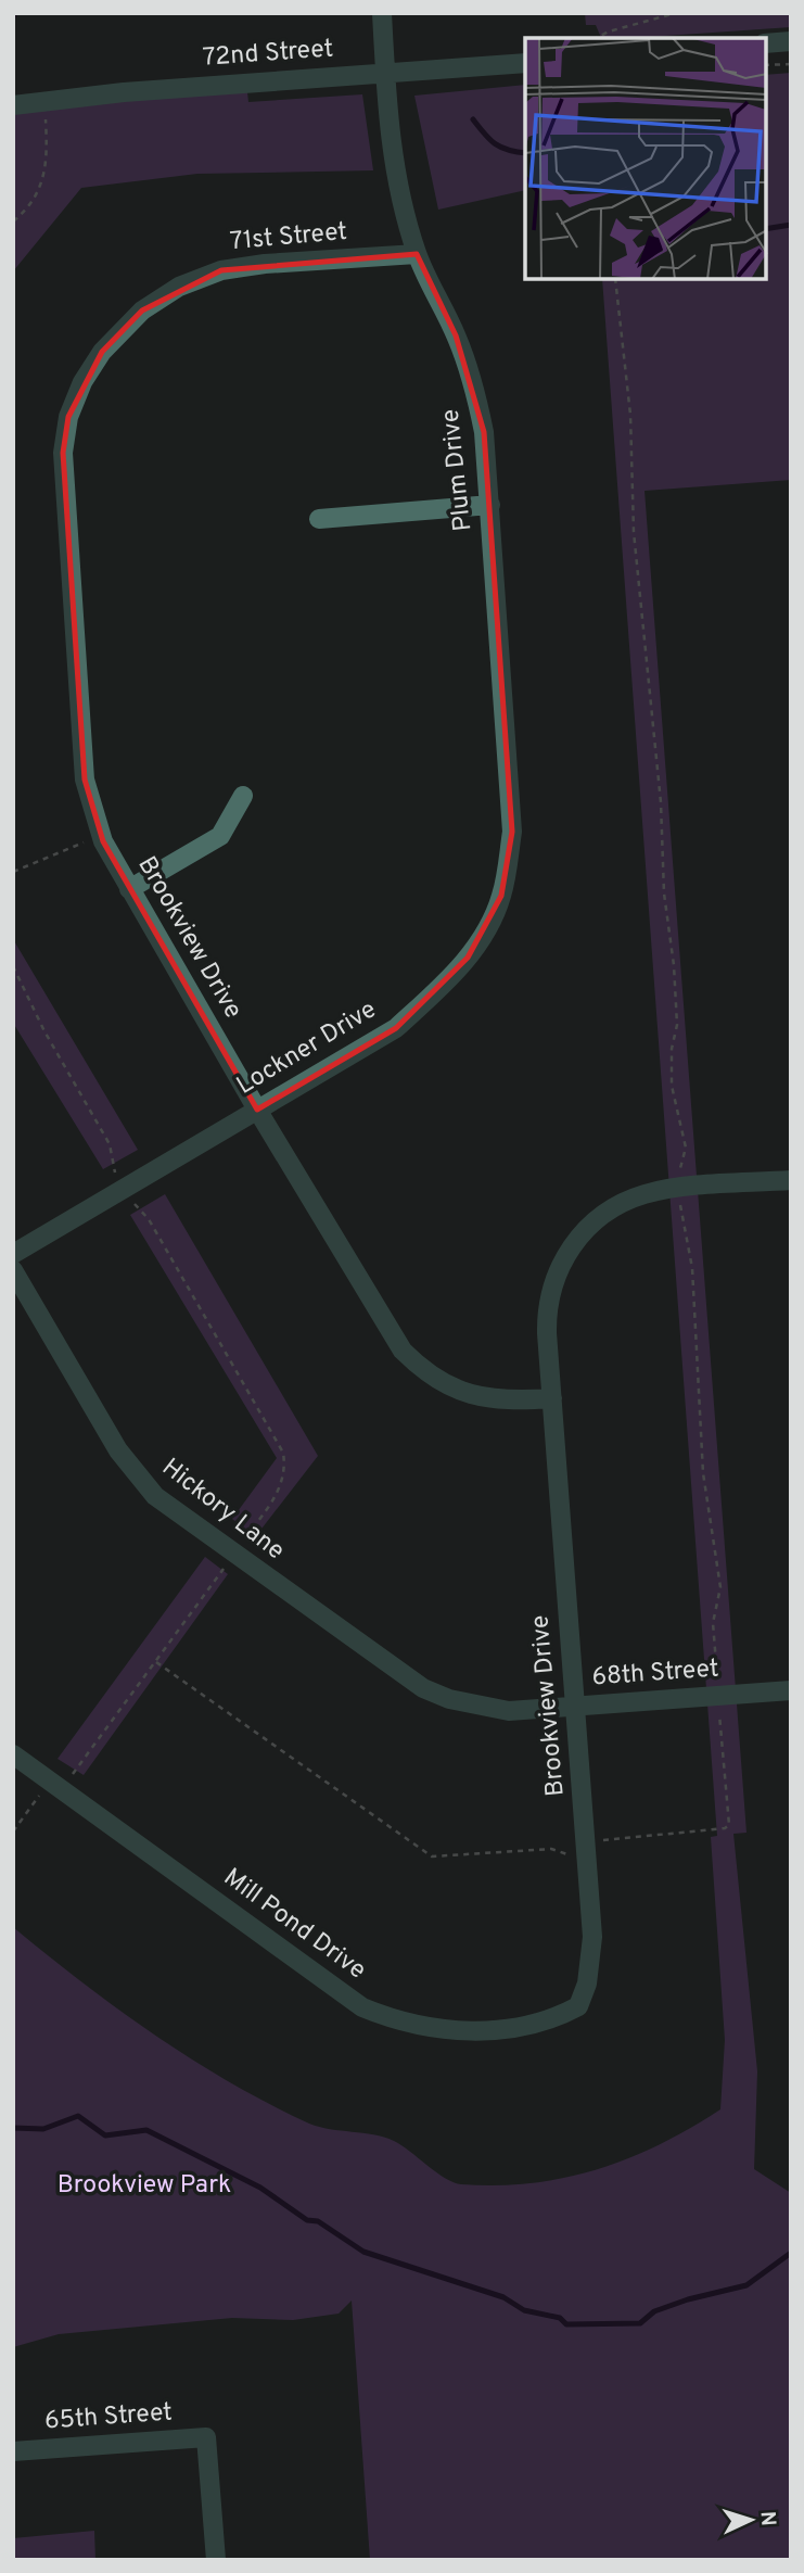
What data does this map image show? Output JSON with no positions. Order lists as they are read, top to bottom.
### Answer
{
  "streets": {
    "street": [
      "72nd Street",
      "71st Street",
      "Plum Drive",
      "Brookview Drive",
      "Lockner Drive",
      "Hickory Lane",
      "68th Street",
      "Mill Pond Drive",
      "65th Street"
    ]
  },
  "crossings": [
    ["72nd Street", "Plum Drive"],
    ["71st Street", "Plum Drive"],
    ["71st Street", "Brookview Drive"],
    ["Plum Drive", "Lockner Drive"],
    ["Brookview Drive", "Lockner Drive"],
    ["Brookview Drive", "68th Street"],
    ["Brookview Drive", "Mill Pond Drive"],
    ["Hickory Lane", "68th Street"]
  ],
  "parks": ["Brookview Park"],
  "north": "right"
}
